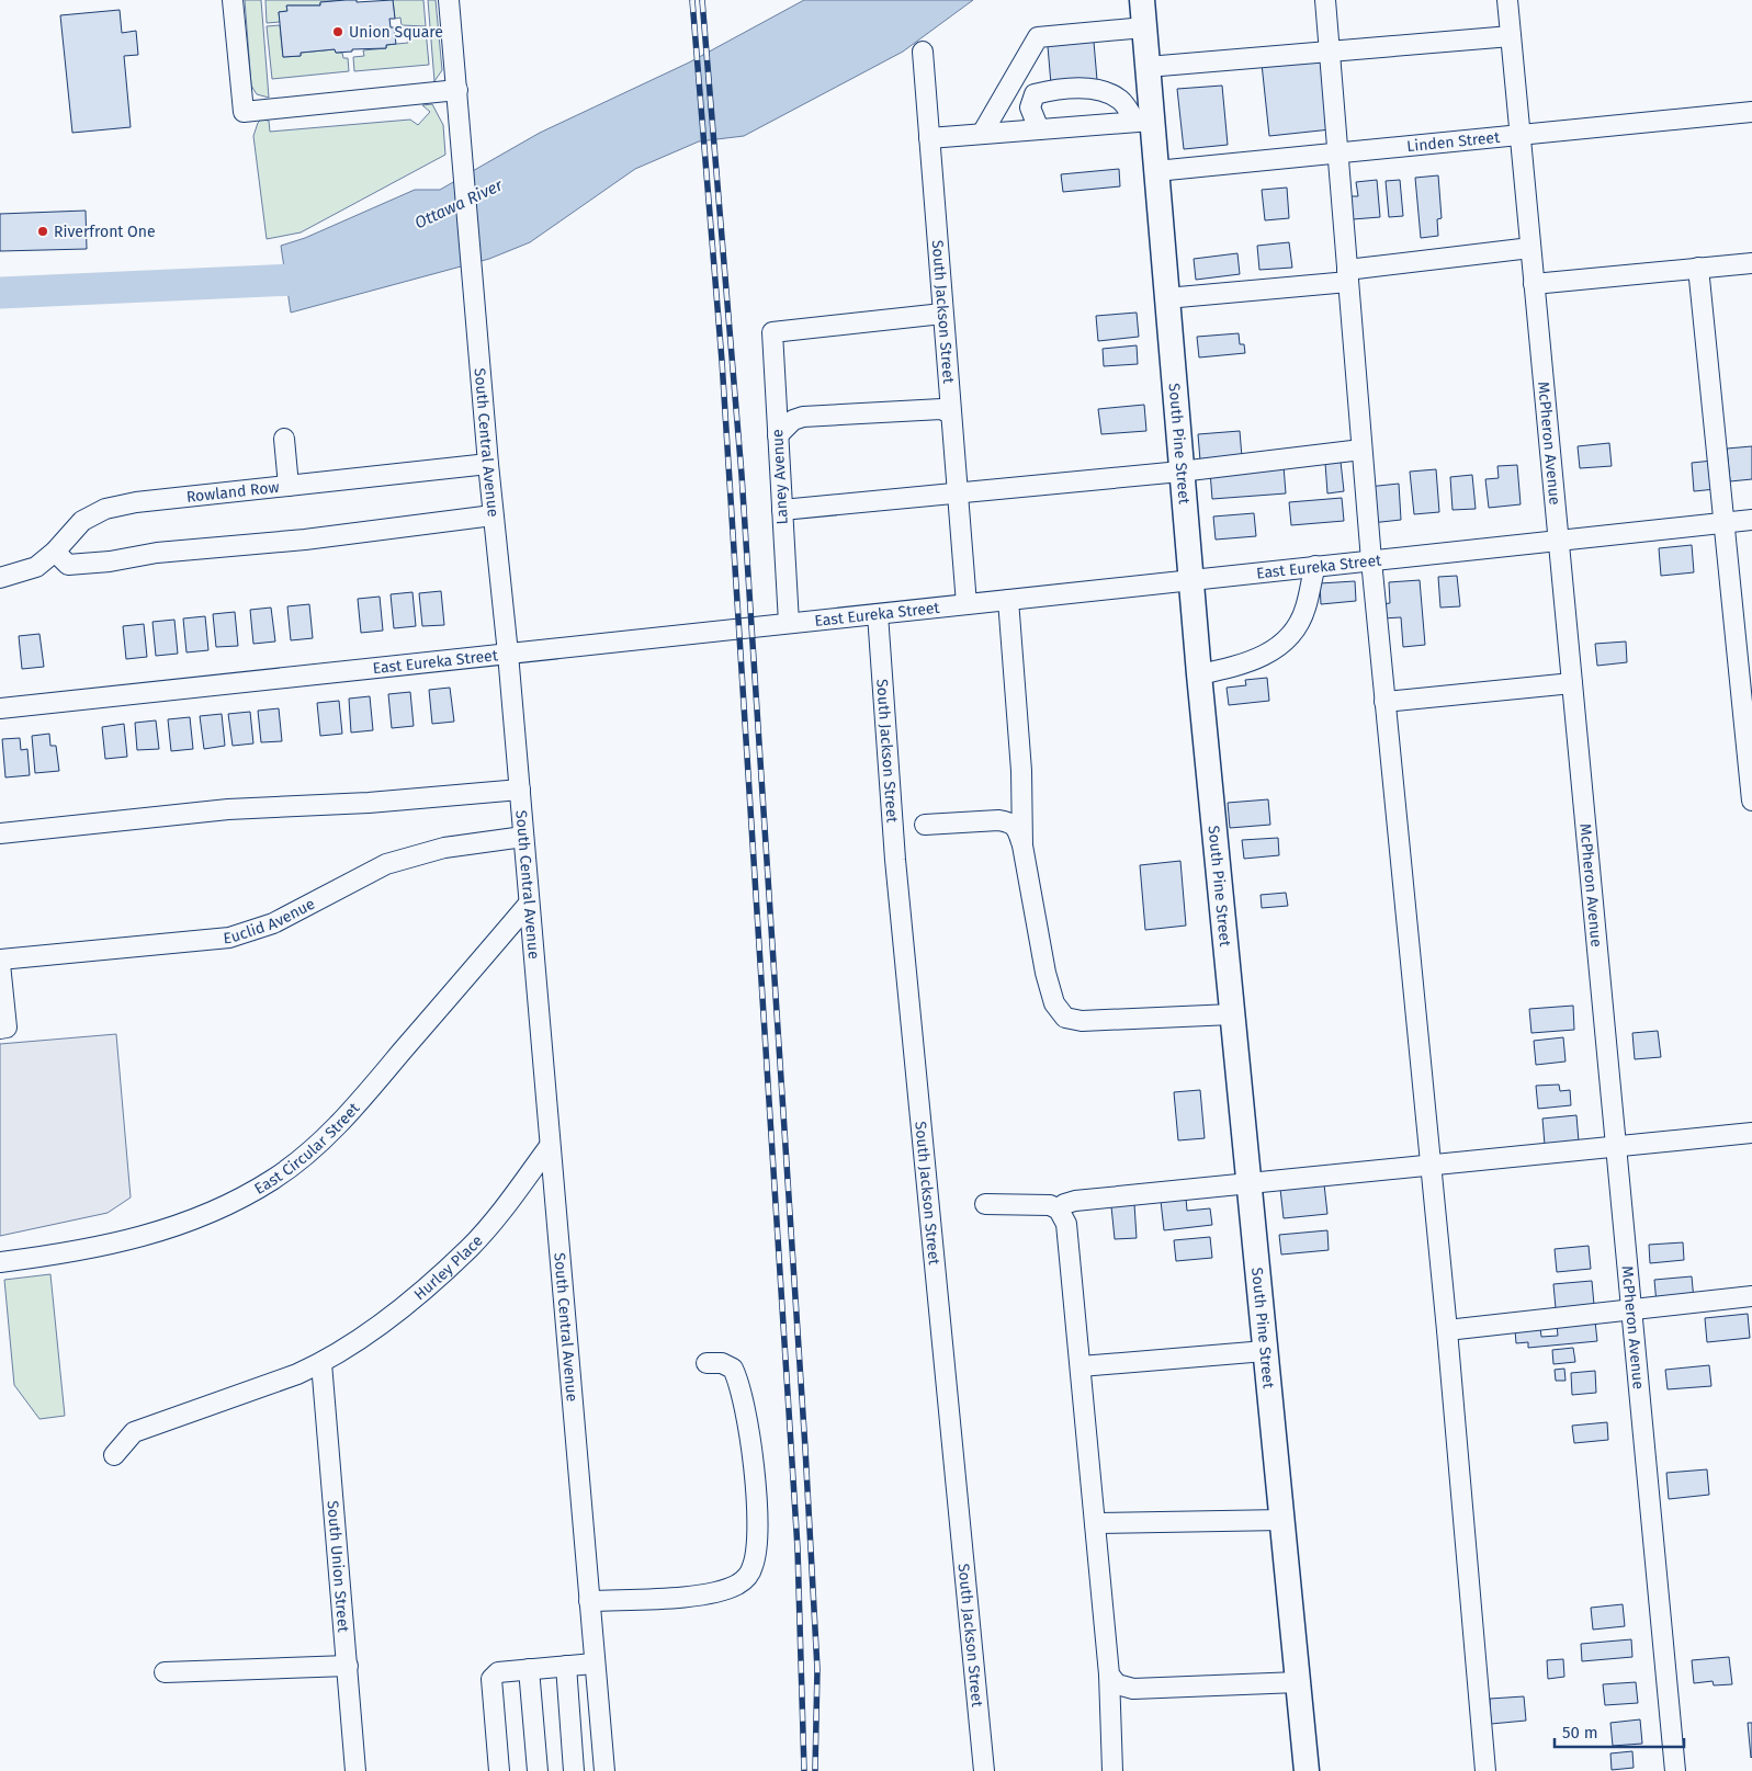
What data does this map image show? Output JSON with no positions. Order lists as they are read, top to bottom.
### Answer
{
  "streets": {
    "main road": ["South Pine Street"],
    "street": [
      "Linden Street",
      "South Jackson Street",
      "South Central Avenue",
      "McPheron Avenue",
      "Laney Avenue",
      "Rowland Row",
      "East Eureka Street",
      "Euclid Avenue",
      "East Circular Street",
      "Hurley Place",
      "South Union Street"
    ]
  },
  "crossings": [
    ["Linden Street", "McPheron Avenue"],
    ["Linden Street", "South Pine Street"],
    ["South Jackson Street", "Laney Avenue"],
    ["South Jackson Street", "East Eureka Street"],
    ["South Central Avenue", "Rowland Row"],
    ["South Central Avenue", "East Eureka Street"],
    ["South Central Avenue", "Euclid Avenue"],
    ["South Central Avenue", "East Circular Street"],
    ["South Central Avenue", "Hurley Place"],
    ["McPheron Avenue", "East Eureka Street"],
    ["South Pine Street", "East Eureka Street"],
    ["Laney Avenue", "East Eureka Street"],
    ["Hurley Place", "South Union Street"]
  ],
  "water": ["Ottawa River"],
  "places": ["Union Square", "Riverfront One"],
  "scale_bar": "50 m"
}
